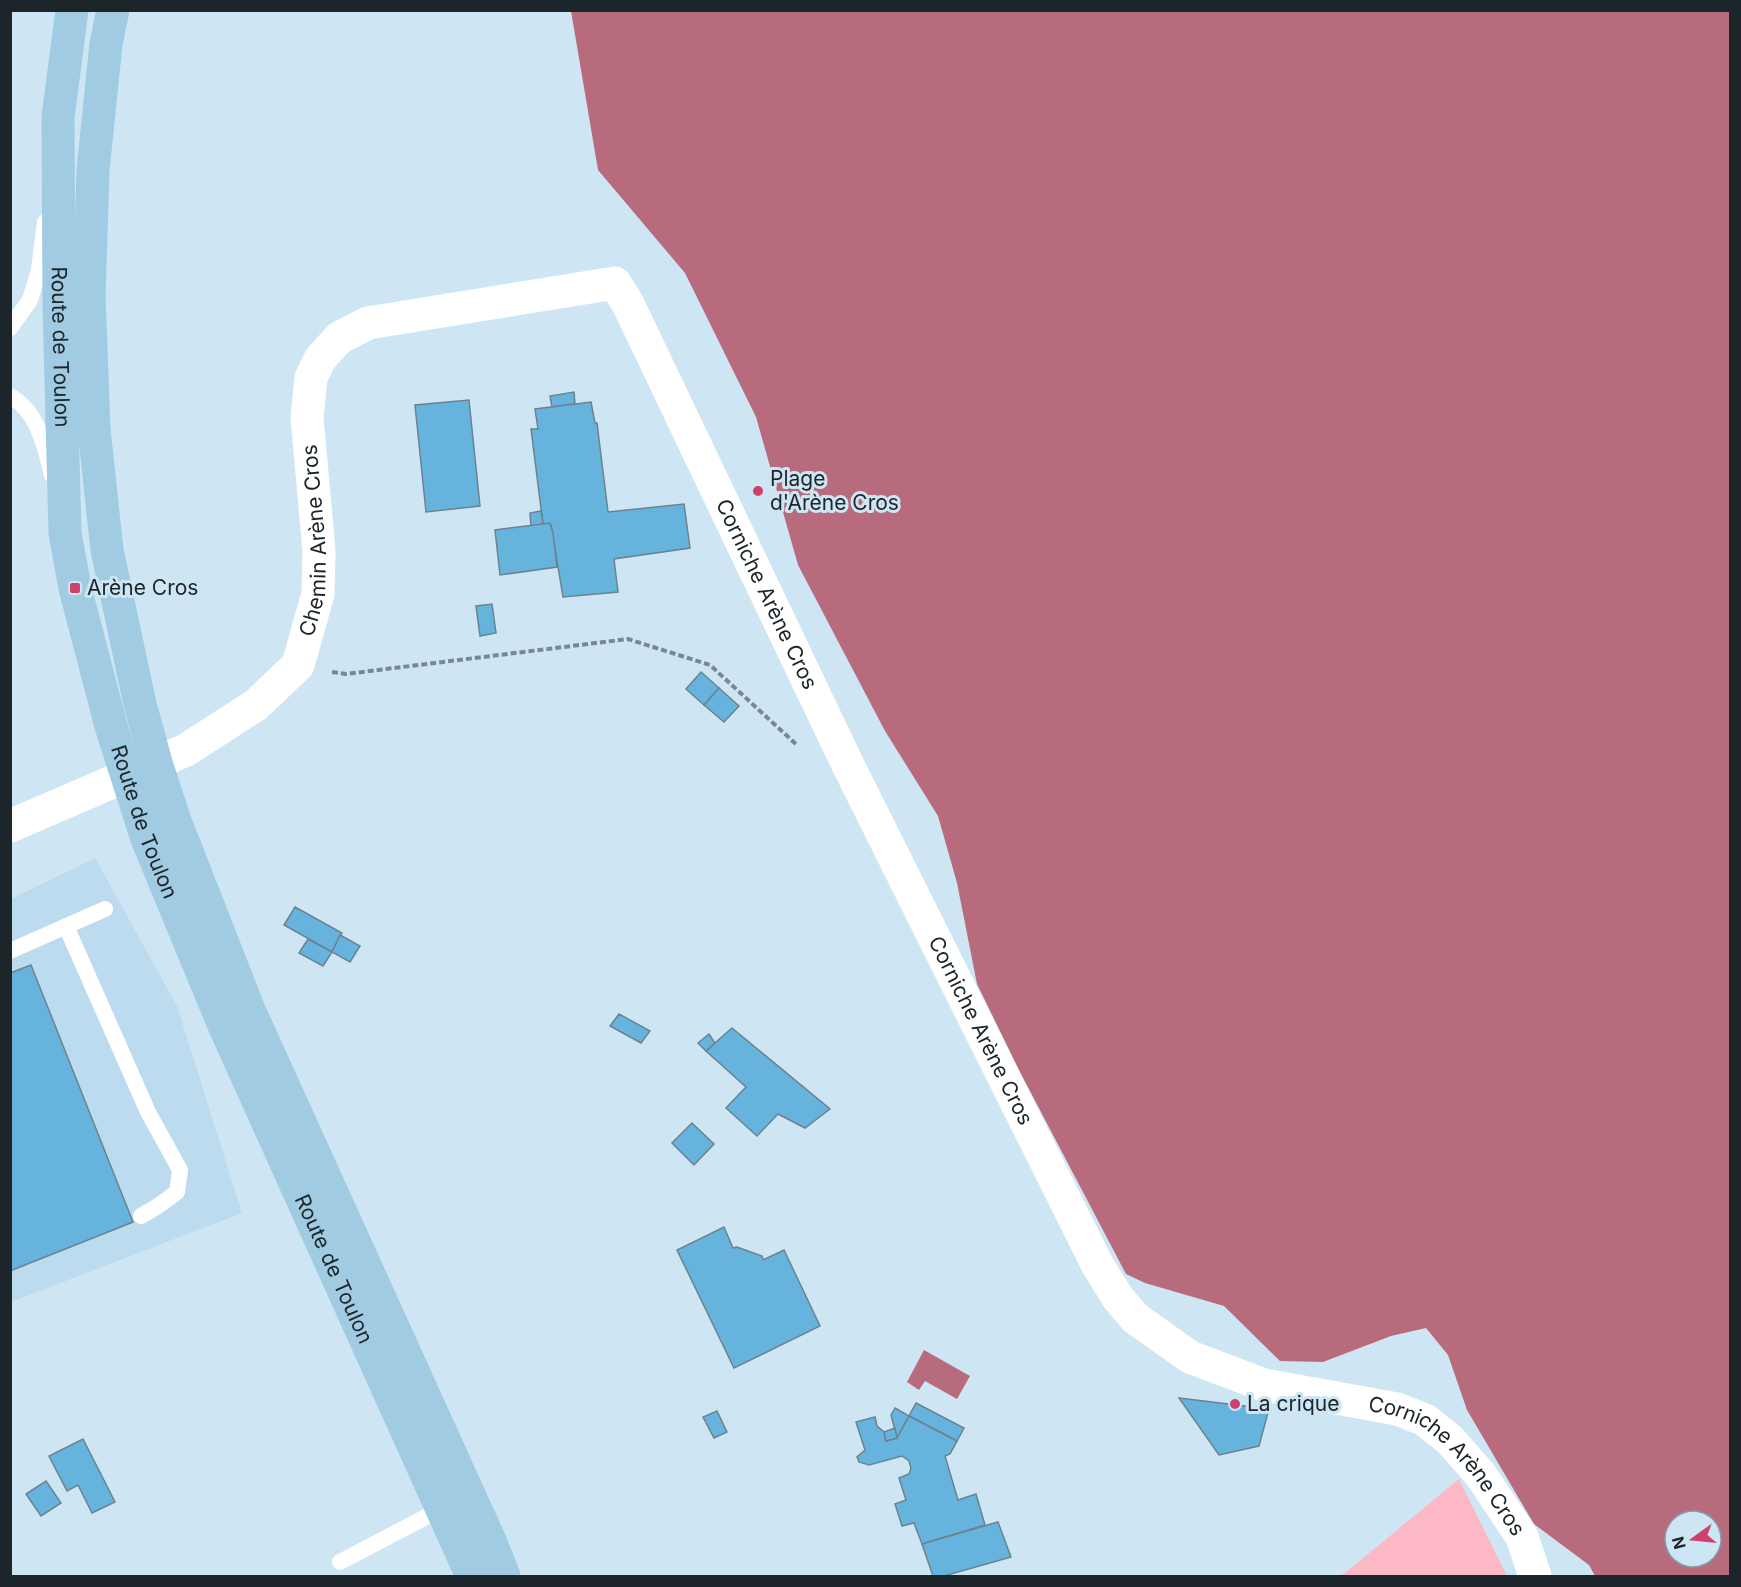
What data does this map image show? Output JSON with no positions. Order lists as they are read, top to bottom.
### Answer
{
  "streets": {
    "main road": ["Route de Toulon"],
    "street": ["Chemin Arène Cros", "Corniche Arène Cros"]
  },
  "crossings": [
    ["Chemin Arène Cros", "Corniche Arène Cros"]
  ],
  "places": {
    "other": ["Plage d'Arène Cros", "La crique"],
    "transit": ["Arène Cros"]
  },
  "north": "left"
}
